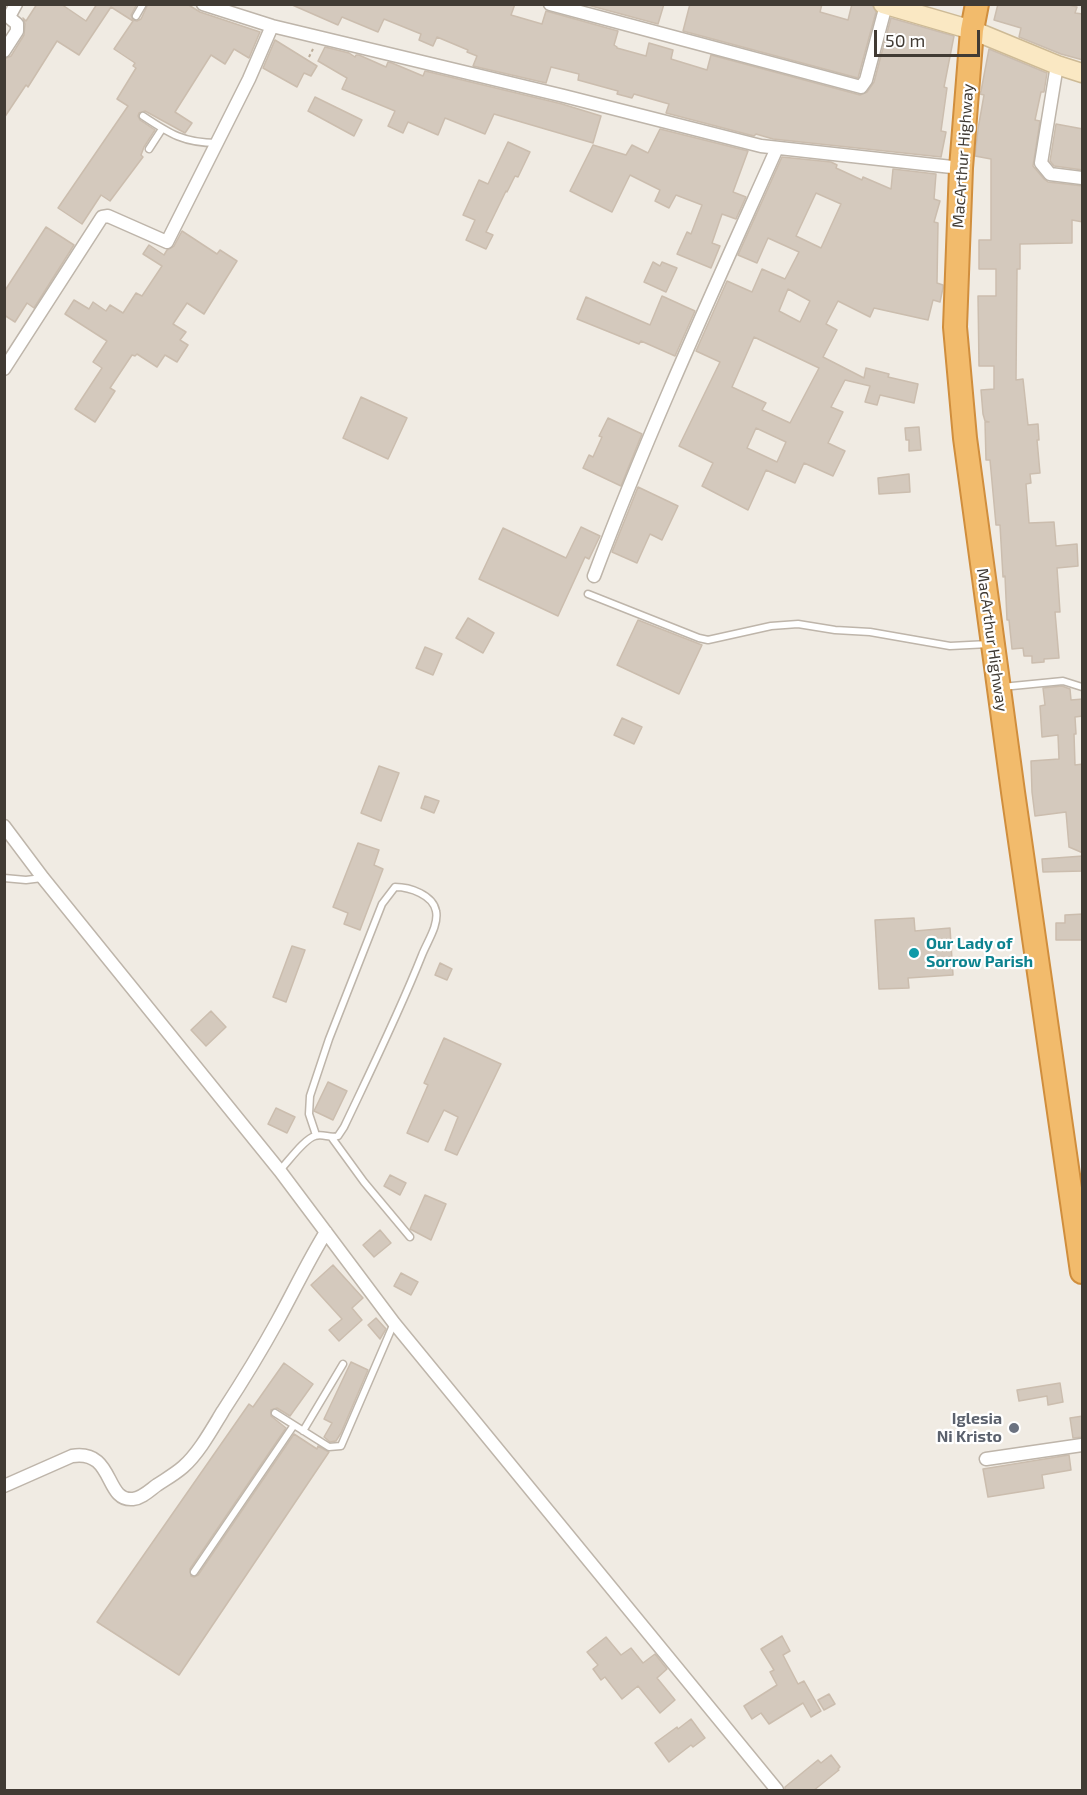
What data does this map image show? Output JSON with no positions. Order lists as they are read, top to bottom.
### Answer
{
  "streets": {
    "highway": ["MacArthur Highway"]
  },
  "places": ["Our Lady of Sorrow Parish", "Iglesia Ni Kristo"],
  "scale_bar": "50 m"
}
